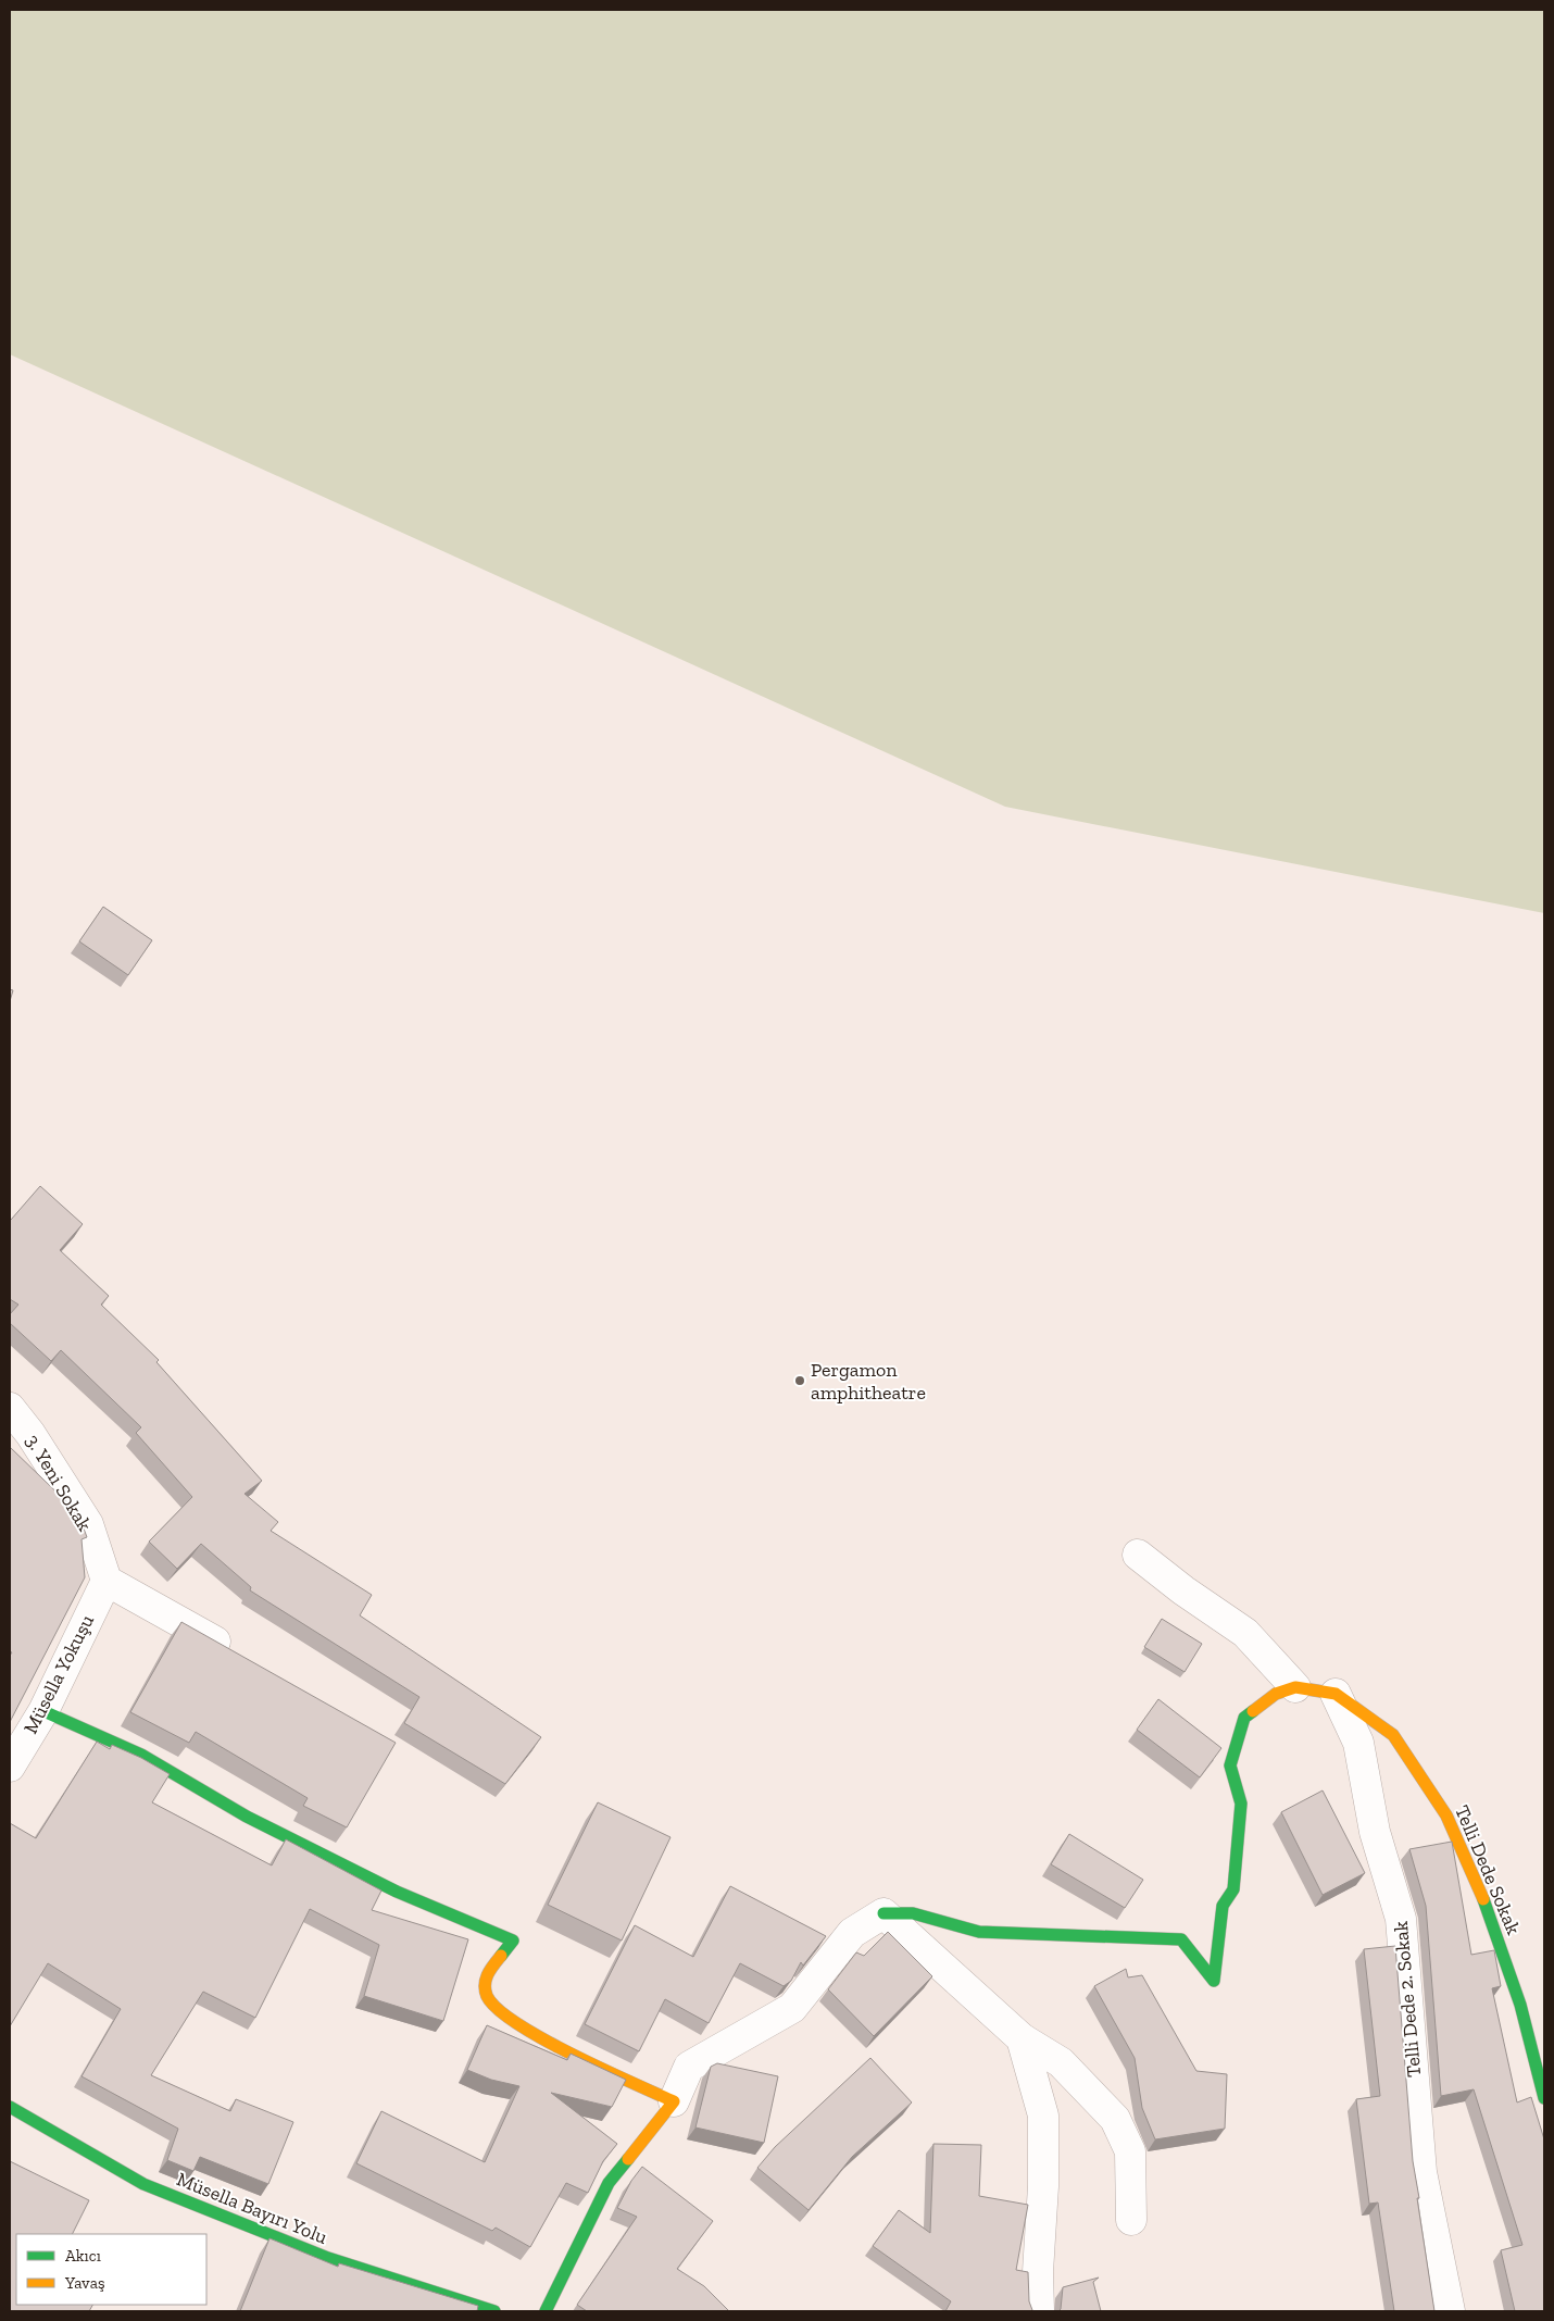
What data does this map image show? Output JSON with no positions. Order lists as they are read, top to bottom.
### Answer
{
  "streets": {
    "street": [
      "3. Yeni Sokak",
      "Müsella Yokuşu",
      "Telli Dede Sokak",
      "Telli Dede 2. Sokak",
      "Müsella Bayırı Yolu"
    ]
  },
  "crossings": [
    ["3. Yeni Sokak", "Müsella Yokuşu"],
    ["Telli Dede Sokak", "Telli Dede 2. Sokak"]
  ],
  "places": ["Pergamon amphitheatre"],
  "legend": ["Akıcı", "Yavaş"]
}
